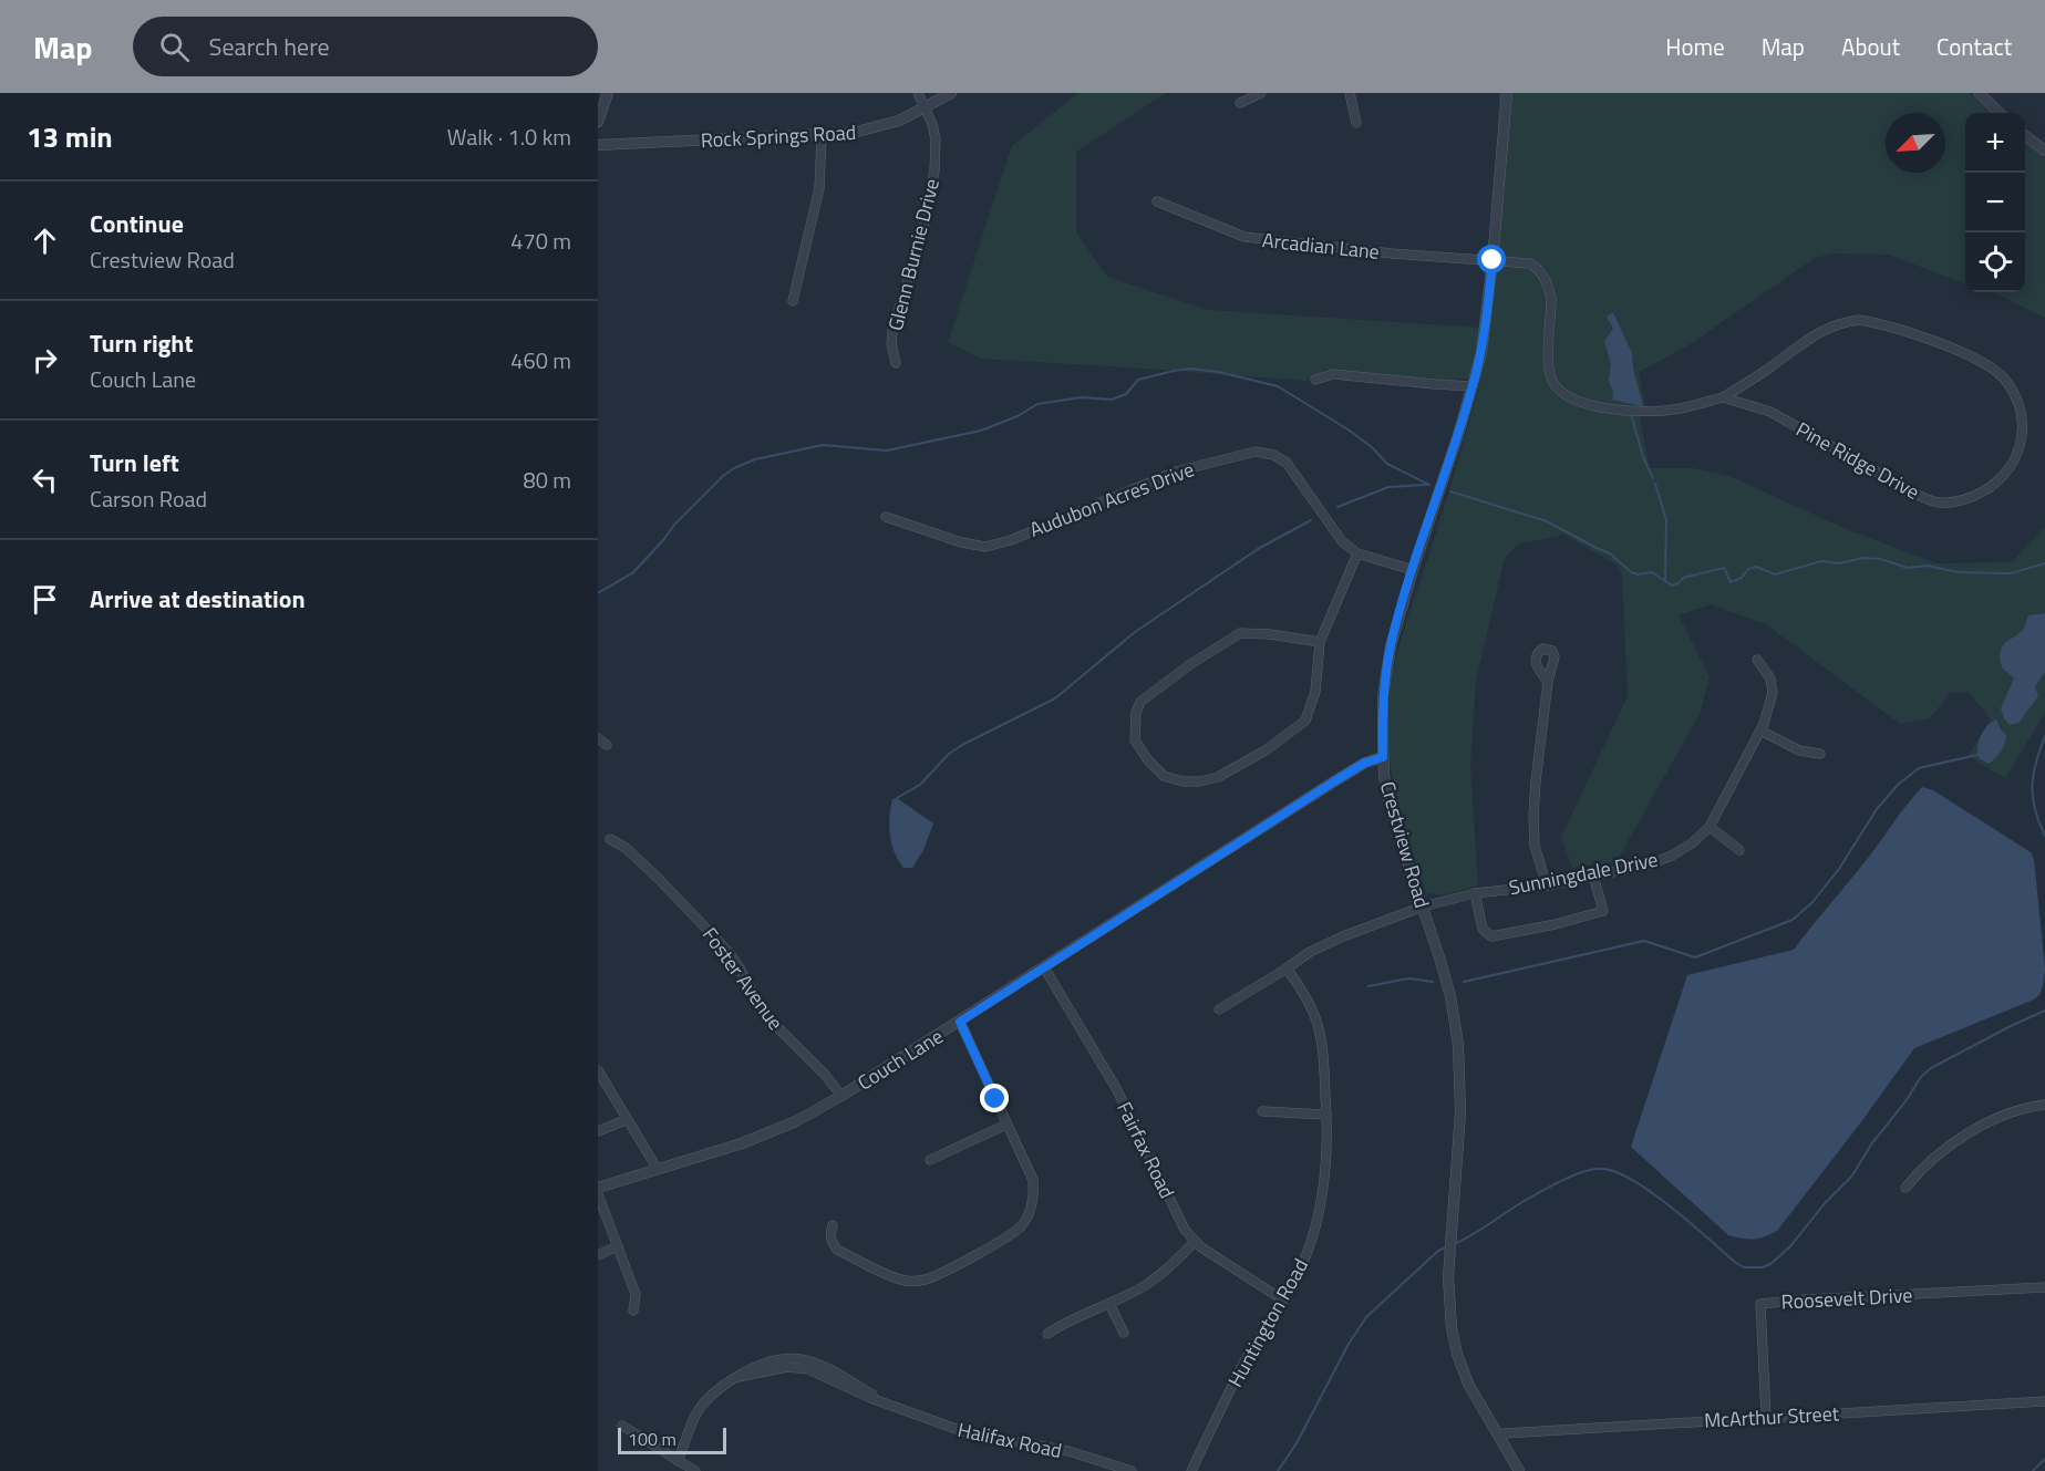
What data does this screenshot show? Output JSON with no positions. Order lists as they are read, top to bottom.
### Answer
{
  "streets": {
    "street": [
      "Rock Springs Road",
      "Arcadian Lane",
      "Glenn Burnie Drive",
      "Pine Ridge Drive",
      "Audubon Acres Drive",
      "Crestview Road",
      "Sunningdale Drive",
      "Foster Avenue",
      "Couch Lane",
      "Fairfax Road",
      "Roosevelt Drive",
      "Huntington Road",
      "McArthur Street",
      "Halifax Road"
    ]
  },
  "crossings": [
    ["Rock Springs Road", "Glenn Burnie Drive"],
    ["Arcadian Lane", "Pine Ridge Drive"],
    ["Arcadian Lane", "Crestview Road"],
    ["Pine Ridge Drive", "Crestview Road"],
    ["Audubon Acres Drive", "Crestview Road"],
    ["Crestview Road", "Sunningdale Drive"],
    ["Crestview Road", "Couch Lane"],
    ["Crestview Road", "McArthur Street"],
    ["Foster Avenue", "Couch Lane"],
    ["Couch Lane", "Fairfax Road"],
    ["Fairfax Road", "Huntington Road"],
    ["Roosevelt Drive", "McArthur Street"]
  ],
  "scale_bar": "100 m",
  "north": "bottom left",
  "page": {
    "header": "Map",
    "search": "Search here",
    "nav": [
      "Home",
      "Map",
      "About",
      "Contact"
    ],
    "heading": ["13 min", "Walk · 1.0 km"],
    "map_buttons": ["+", "−"],
    "list": [
      ["Continue", "Crestview Road", "470 m"],
      ["Turn right", "Couch Lane", "460 m"],
      ["Turn left", "Carson Road", "80 m"],
      "Arrive at destination"
    ],
    "scale": "100 m"
  }
}
